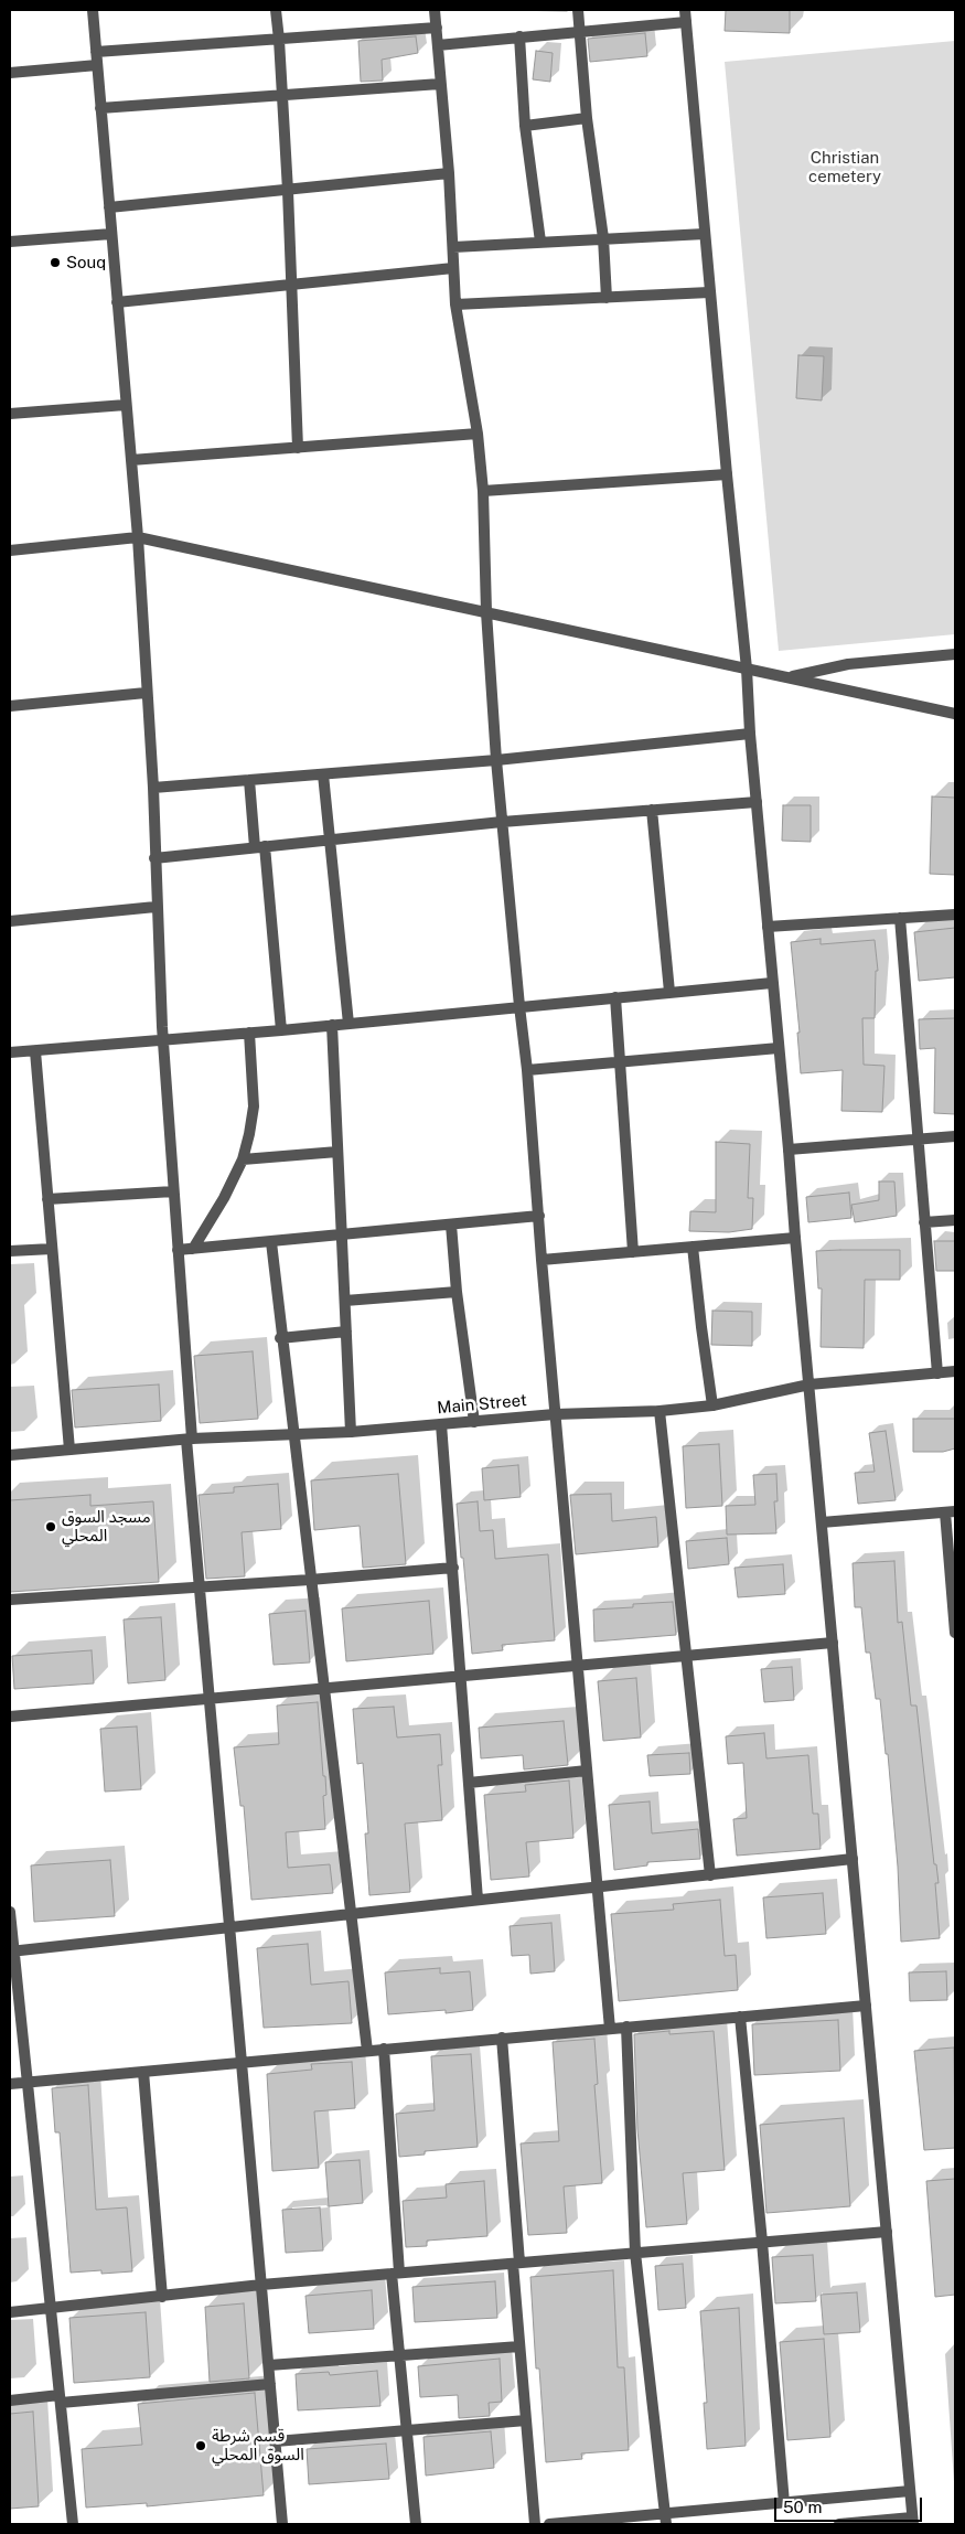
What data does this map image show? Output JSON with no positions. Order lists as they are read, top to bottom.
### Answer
{
  "streets": {
    "street": ["Main Street"]
  },
  "parks": ["Christian cemetery"],
  "places": ["Souq", "مسجد السوق المحلي", "قسم شرطة السوق المحلي"],
  "scale_bar": "50 m"
}
